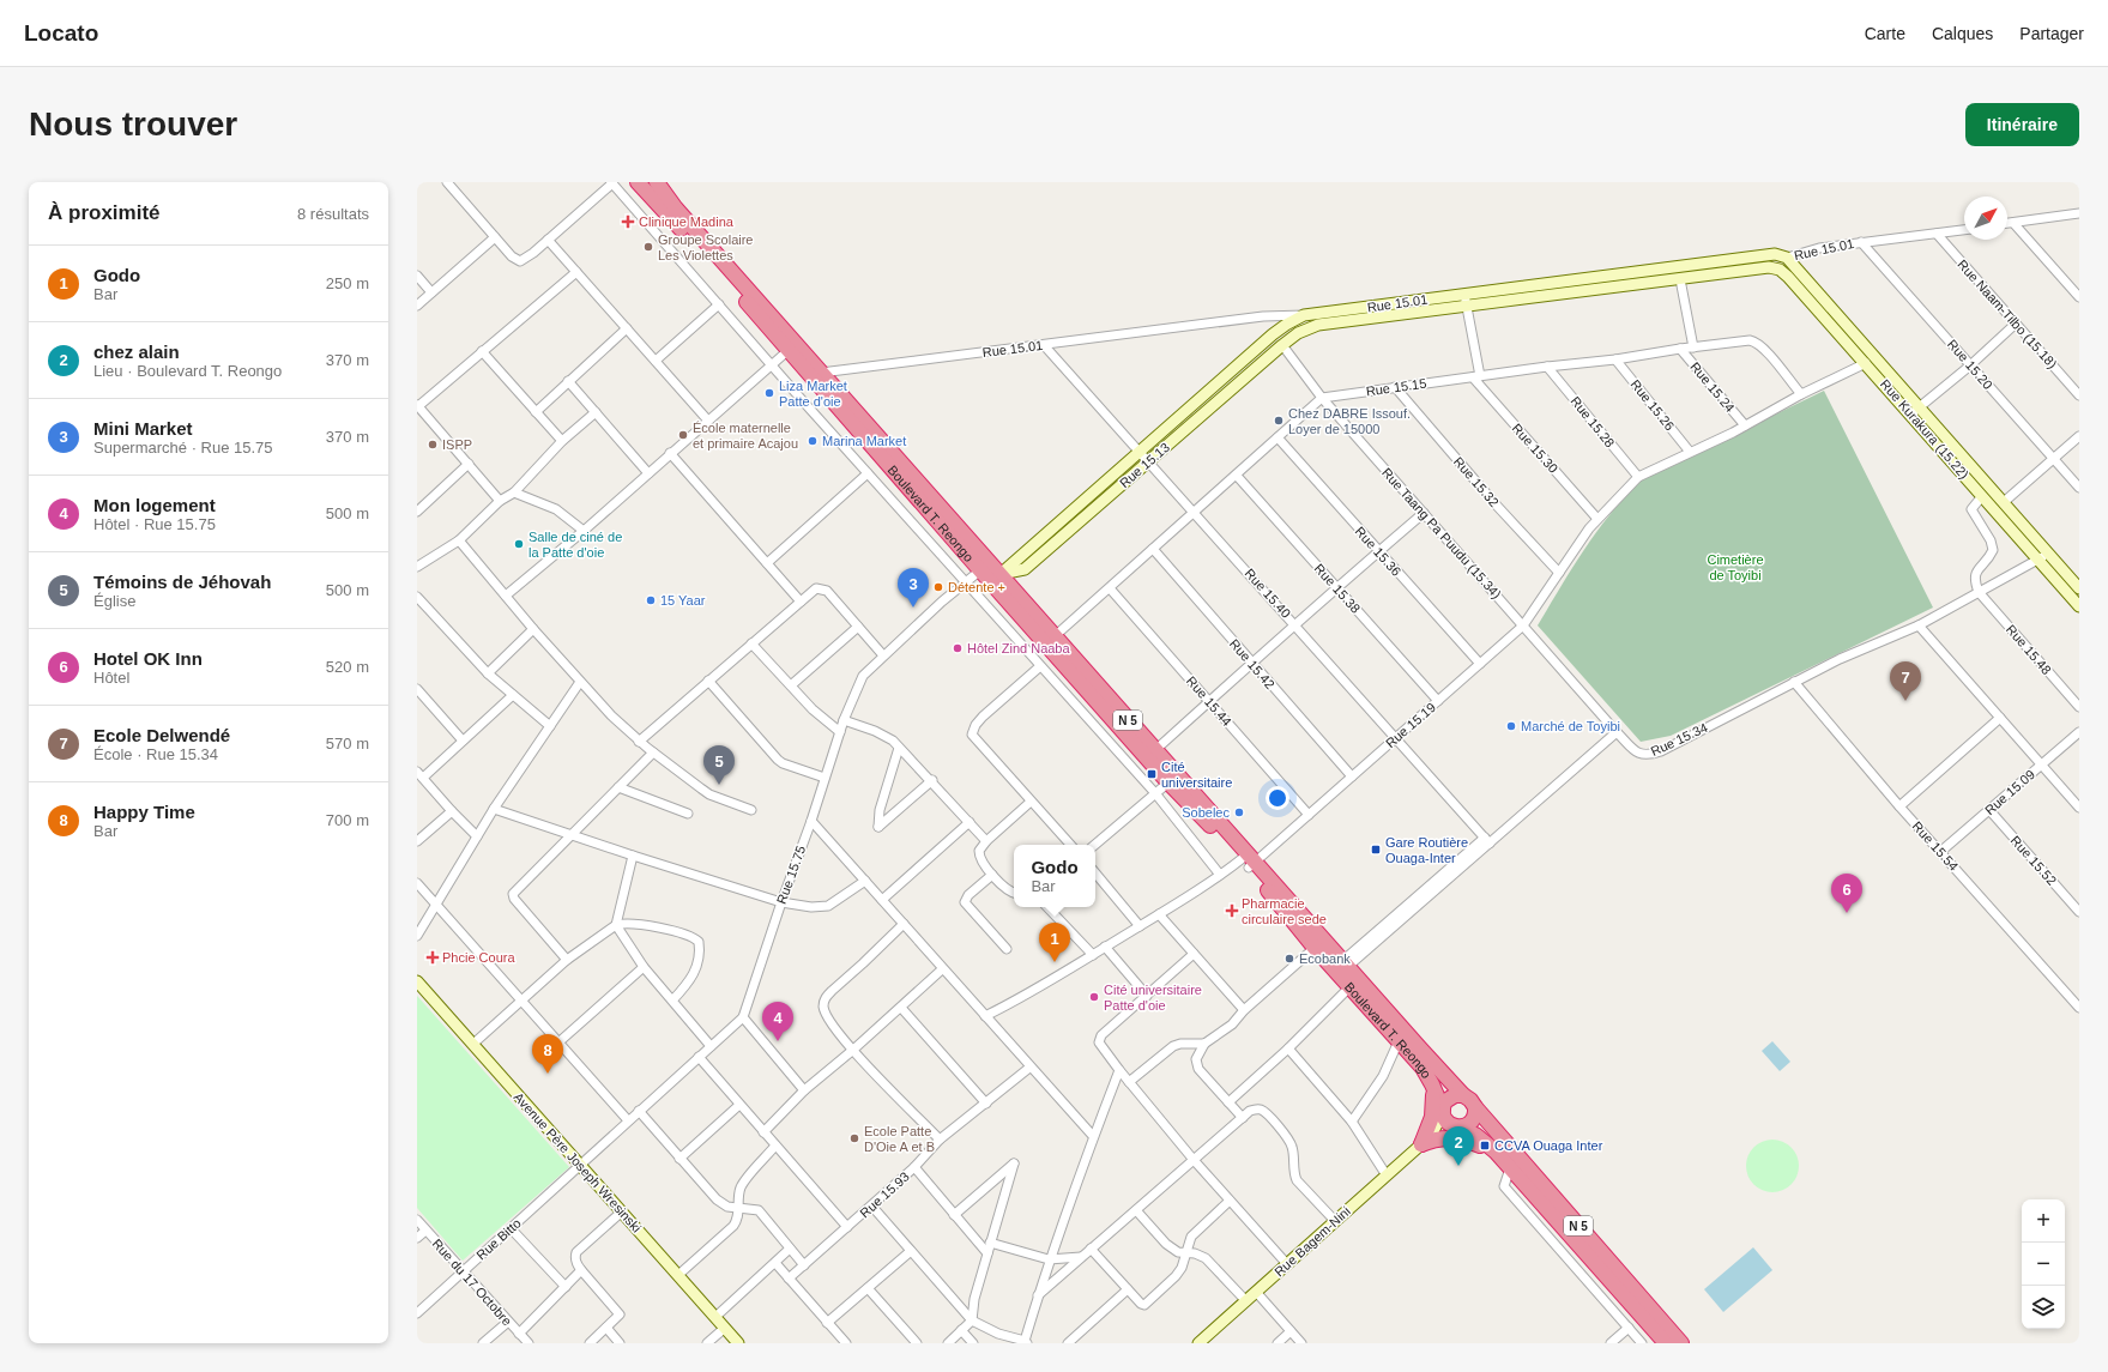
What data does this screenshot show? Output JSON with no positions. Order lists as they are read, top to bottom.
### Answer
{
  "streets": {
    "highway": ["Boulevard T. Reongo", "N 5"],
    "main road": [
      "Rue 15.01",
      "Rue Kurakura (15.22)",
      "Rue 15.13",
      "Avenue Père Joseph Wresinski",
      "Rue Bagem-Nini"
    ],
    "street": [
      "Rue Naam-Tilbo (15.18)",
      "Rue 15.20",
      "Rue 15.15",
      "Rue 15.24",
      "Rue 15.26",
      "Rue 15.28",
      "Rue 15.30",
      "Rue 15.32",
      "Rue Taang Pa Puudu (15.34)",
      "Rue 15.36",
      "Rue 15.38",
      "Rue 15.40",
      "Rue 15.48",
      "Rue 15.42",
      "Rue 15.44",
      "Rue 15.19",
      "Rue 15.34",
      "Rue 15.09",
      "Rue 15.54",
      "Rue 15.52",
      "Rue 15.75",
      "Rue 15.93",
      "Rue Bitto",
      "Rue du 17 Octobre"
    ]
  },
  "crossings": [
    ["Rue 15.01", "Rue Naam-Tilbo (15.18)"],
    ["Rue 15.01", "Rue 15.20"],
    ["Rue 15.01", "Rue 15.24"],
    ["Rue 15.01", "Rue Kurakura (15.22)"],
    ["Rue 15.01", "Rue 15.30"],
    ["Rue 15.01", "Rue 15.13"],
    ["Rue 15.01", "Rue Taang Pa Puudu (15.34)"],
    ["Rue 15.01", "Rue 15.40"],
    ["Rue 15.01", "N 5"],
    ["Rue 15.15", "Rue 15.24"],
    ["Rue 15.15", "Rue 15.26"],
    ["Rue 15.15", "Rue 15.28"],
    ["Rue 15.15", "Rue 15.30"],
    ["Rue 15.15", "Rue 15.32"],
    ["Rue 15.15", "Rue Taang Pa Puudu (15.34)"],
    ["Rue 15.15", "Rue 15.19"],
    ["Rue 15.24", "Rue 15.19"],
    ["Rue 15.26", "Rue 15.19"],
    ["Rue 15.28", "Rue 15.19"],
    ["Rue Kurakura (15.22)", "Rue 15.19"],
    ["Rue Kurakura (15.22)", "Rue 15.34"],
    ["Rue 15.30", "Rue 15.19"],
    ["Rue 15.13", "Boulevard T. Reongo"],
    ["Rue 15.13", "Rue Taang Pa Puudu (15.34)"],
    ["Rue 15.13", "Rue 15.40"],
    ["Rue 15.13", "N 5"],
    ["Rue 15.13", "Rue 15.75"],
    ["Rue 15.32", "Rue 15.19"],
    ["Boulevard T. Reongo", "N 5"],
    ["Boulevard T. Reongo", "Rue 15.19"],
    ["Boulevard T. Reongo", "Rue 15.75"],
    ["Rue Taang Pa Puudu (15.34)", "Rue 15.19"],
    ["Rue Taang Pa Puudu (15.34)", "Rue 15.34"],
    ["Rue 15.36", "Rue 15.19"],
    ["Rue 15.38", "Rue 15.19"],
    ["Rue 15.40", "Rue 15.19"],
    ["Rue 15.48", "Rue 15.34"],
    ["Rue 15.42", "Rue 15.19"],
    ["Rue 15.44", "Rue 15.19"],
    ["N 5", "Rue 15.19"],
    ["Rue 15.34", "Rue 15.54"],
    ["Rue 15.09", "Rue 15.54"],
    ["Rue 15.09", "Rue 15.52"],
    ["Rue 15.75", "Avenue Père Joseph Wresinski"],
    ["Rue 15.75", "Rue Bitto"],
    ["Avenue Père Joseph Wresinski", "Rue Bitto"],
    ["Rue Bitto", "Rue du 17 Octobre"]
  ],
  "parks": ["Cimetière de Toyibi"],
  "places": {
    "health": ["Clinique Madina", "Pharmacie circulaire sede", "Phcie Coura"],
    "other": [
      "Groupe Scolaire Les Violettes",
      "Liza Market Patte d'oie",
      "Chez DABRE Issouf. Loyer de 15000",
      "École maternelle et primaire Acajou",
      "Marina Market",
      "ISPP",
      "Salle de ciné de la Patte d'oie",
      "Détente +",
      "15 Yaar",
      "Hôtel Zind Naaba",
      "Marché de Toyibi",
      "Sobelec",
      "Ecobank",
      "Cité universitaire Patte d'oie",
      "Ecole Patte D'Oie A et B"
    ],
    "transit": ["Cité universitaire", "Gare Routière Ouaga-Inter", "CCVA Ouaga Inter"]
  },
  "north": "top right",
  "page": {
    "header": "Locato",
    "nav": ["Carte", "Calques", "Partager"],
    "buttons": "Itinéraire",
    "title": "Nous trouver",
    "heading": ["À proximité", "8 résultats"],
    "list": [
      {
        "mark": "1",
        "name": "Godo",
        "note": "Bar",
        "value": "250 m"
      },
      {
        "mark": "2",
        "name": "chez alain",
        "note": "Lieu · Boulevard T. Reongo",
        "value": "370 m"
      },
      {
        "mark": "3",
        "name": "Mini Market",
        "note": "Supermarché · Rue 15.75",
        "value": "370 m"
      },
      {
        "mark": "4",
        "name": "Mon logement",
        "note": "Hôtel · Rue 15.75",
        "value": "500 m"
      },
      {
        "mark": "5",
        "name": "Témoins de Jéhovah",
        "note": "Église",
        "value": "500 m"
      },
      {
        "mark": "6",
        "name": "Hotel OK Inn",
        "note": "Hôtel",
        "value": "520 m"
      },
      {
        "mark": "7",
        "name": "Ecole Delwendé",
        "note": "École · Rue 15.34",
        "value": "570 m"
      },
      {
        "mark": "8",
        "name": "Happy Time",
        "note": "Bar",
        "value": "700 m"
      }
    ],
    "pins": [
      "3",
      "7",
      "5",
      "6",
      "1",
      "4",
      "8",
      "2"
    ],
    "popup": ["Godo", "Bar"],
    "map_buttons": ["+", "−"]
  }
}
